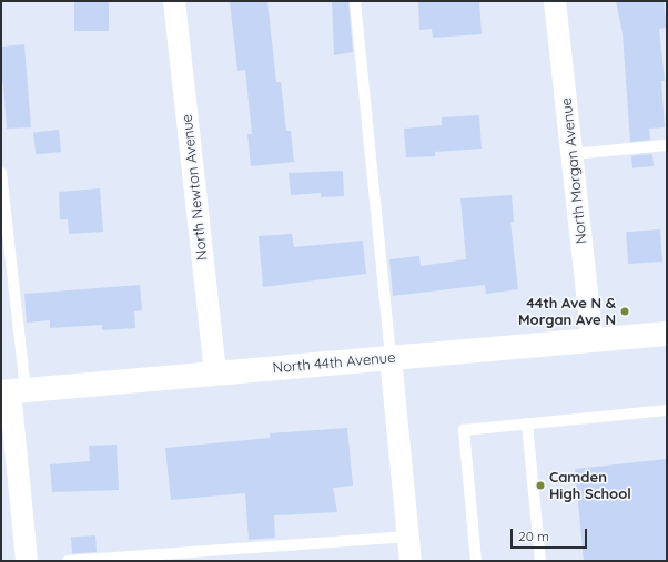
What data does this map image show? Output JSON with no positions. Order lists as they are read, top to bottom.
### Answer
{
  "streets": {
    "street": ["North Morgan Avenue", "North Newton Avenue", "North 44th Avenue"]
  },
  "crossings": [
    ["North Morgan Avenue", "North 44th Avenue"],
    ["North Newton Avenue", "North 44th Avenue"]
  ],
  "places": ["44th Ave N & Morgan Ave N", "Camden High School"],
  "scale_bar": "20 m"
}
